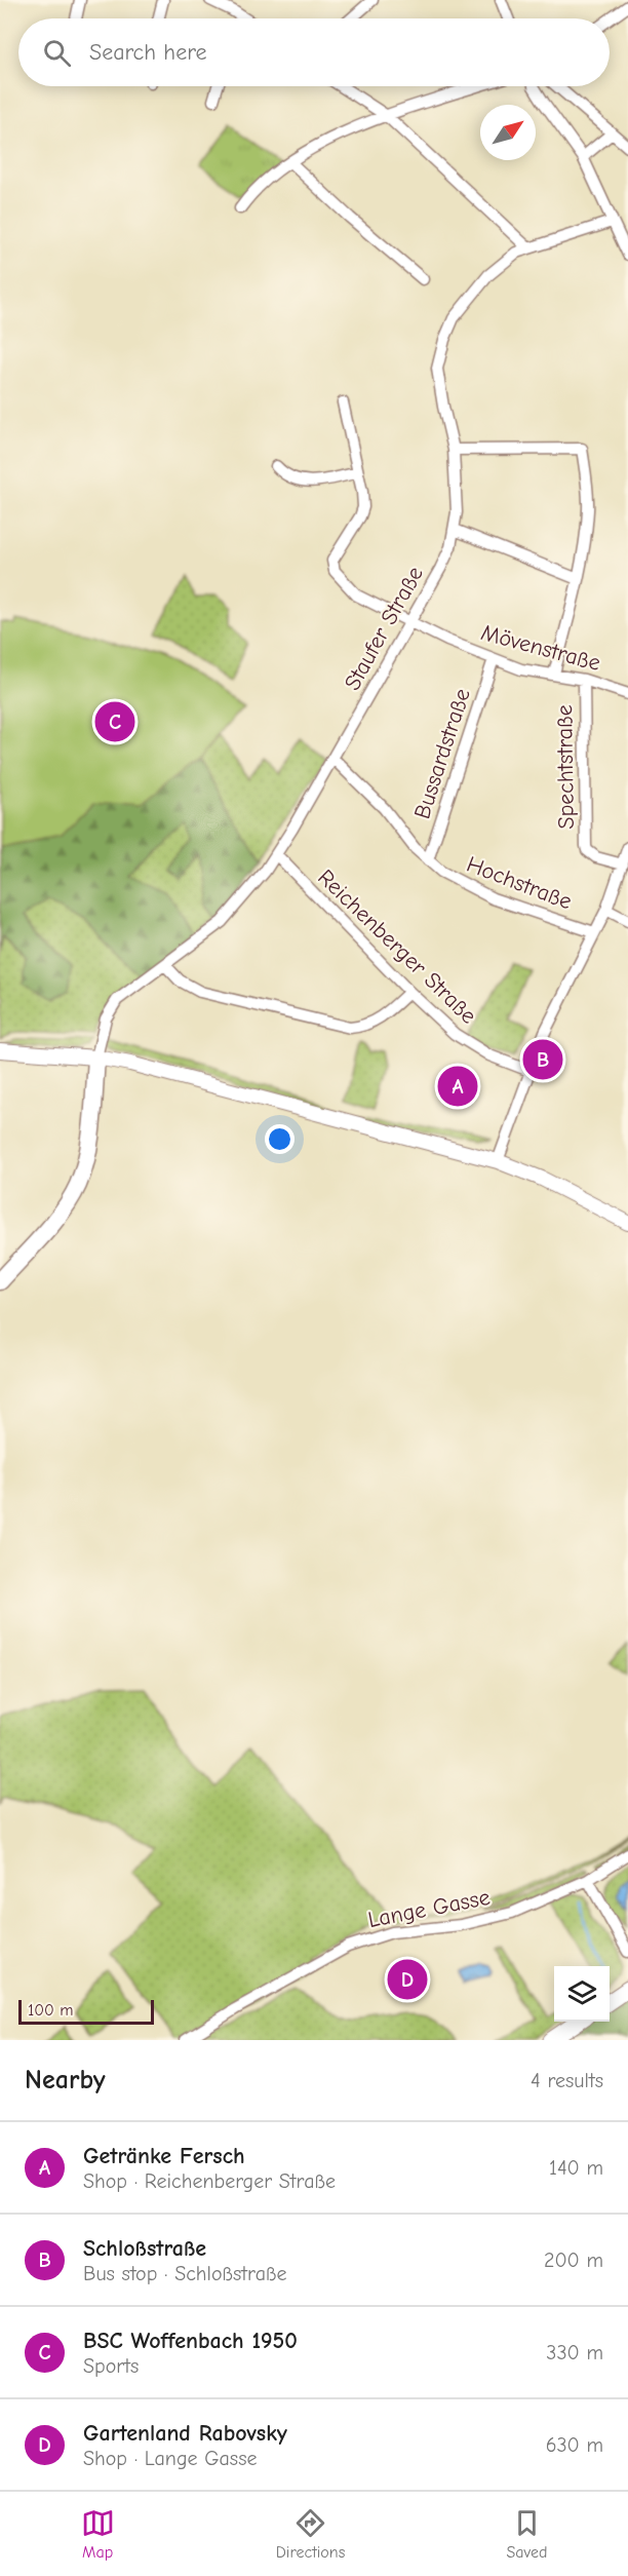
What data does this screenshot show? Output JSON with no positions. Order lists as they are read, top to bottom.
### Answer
{
  "streets": {
    "street": [
      "Staufer Straße",
      "Mövenstraße",
      "Bussardstraße",
      "Spechtstraße",
      "Hochstraße",
      "Reichenberger Straße",
      "Lange Gasse"
    ]
  },
  "crossings": [
    ["Staufer Straße", "Mövenstraße"],
    ["Staufer Straße", "Hochstraße"],
    ["Staufer Straße", "Reichenberger Straße"],
    ["Mövenstraße", "Bussardstraße"],
    ["Mövenstraße", "Spechtstraße"],
    ["Bussardstraße", "Hochstraße"]
  ],
  "scale_bar": "100 m",
  "north": "top right",
  "page": {
    "search": "Search here",
    "pins": [
      "C",
      "B",
      "A",
      "D"
    ],
    "scale": "100 m",
    "heading": ["Nearby", "4 results"],
    "list": [
      {
        "mark": "A",
        "name": "Getränke Fersch",
        "note": "Shop · Reichenberger Straße",
        "value": "140 m"
      },
      {
        "mark": "B",
        "name": "Schloßstraße",
        "note": "Bus stop · Schloßstraße",
        "value": "200 m"
      },
      {
        "mark": "C",
        "name": "BSC Woffenbach 1950",
        "note": "Sports",
        "value": "330 m"
      },
      {
        "mark": "D",
        "name": "Gartenland Rabovsky",
        "note": "Shop · Lange Gasse",
        "value": "630 m"
      }
    ],
    "nav": ["Map", "Directions", "Saved"]
  }
}
